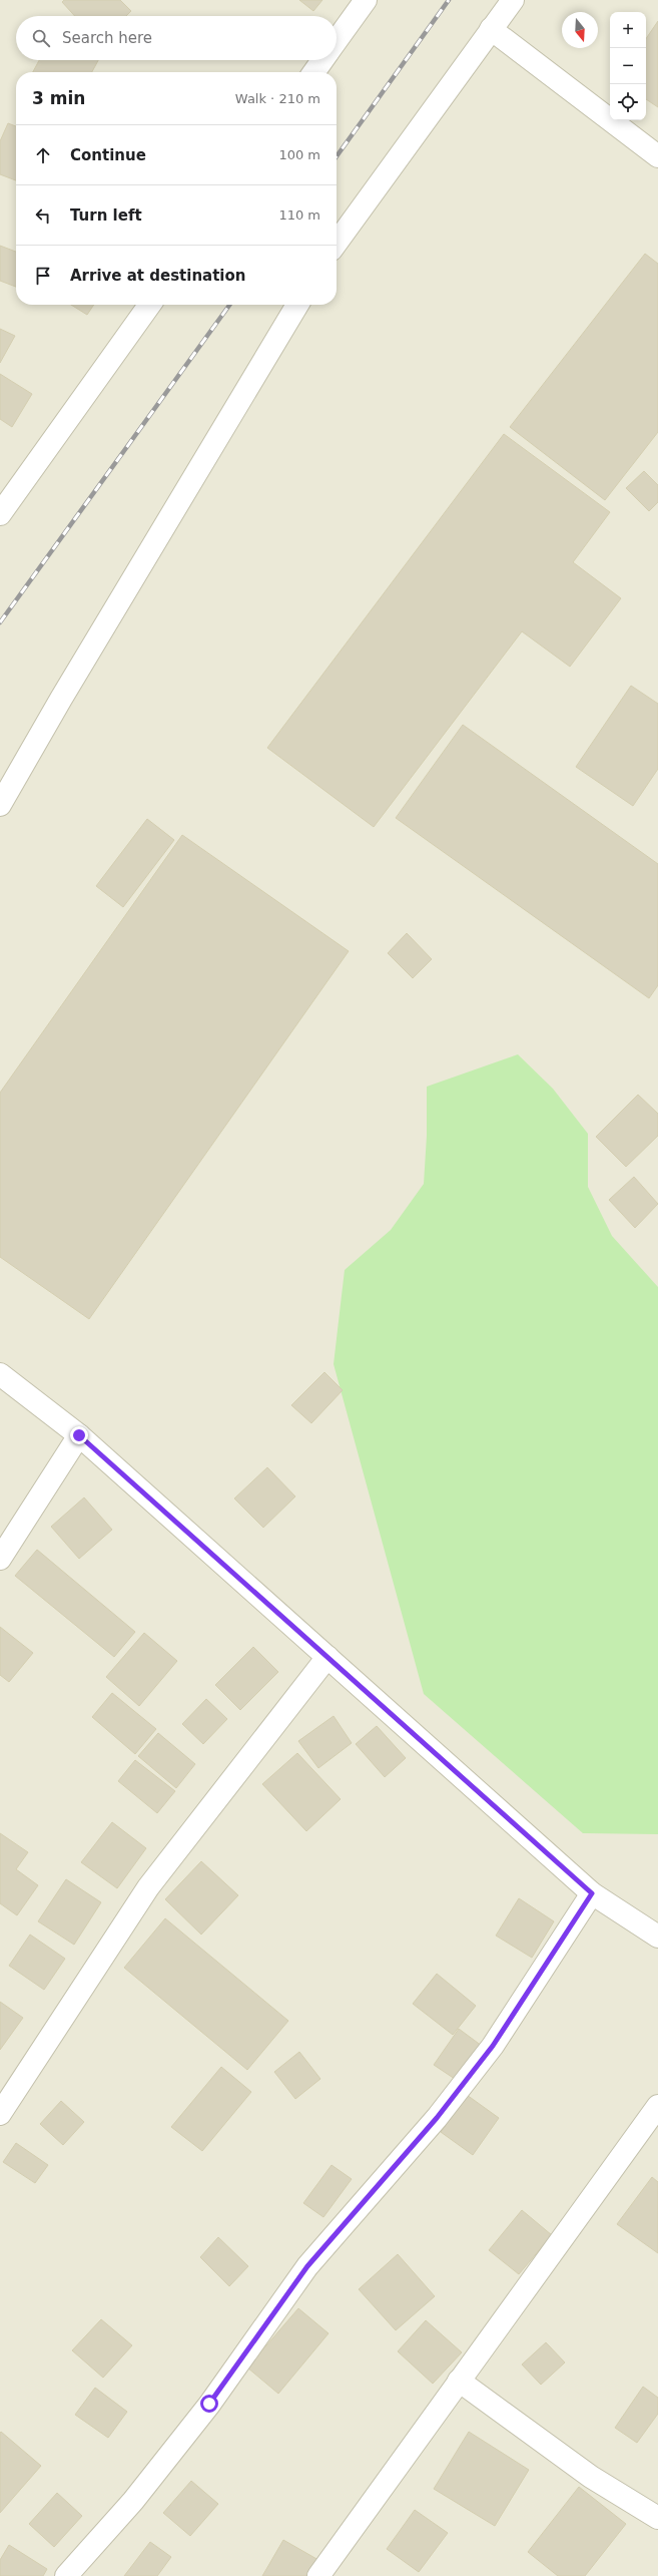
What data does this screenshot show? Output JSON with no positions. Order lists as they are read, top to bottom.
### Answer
{
  "north": "bottom",
  "page": {
    "map_buttons": ["+", "−"],
    "search": "Search here",
    "heading": ["3 min", "Walk · 210 m"],
    "list": [
      ["Continue", "100 m"],
      ["Turn left", "110 m"],
      "Arrive at destination"
    ]
  }
}
